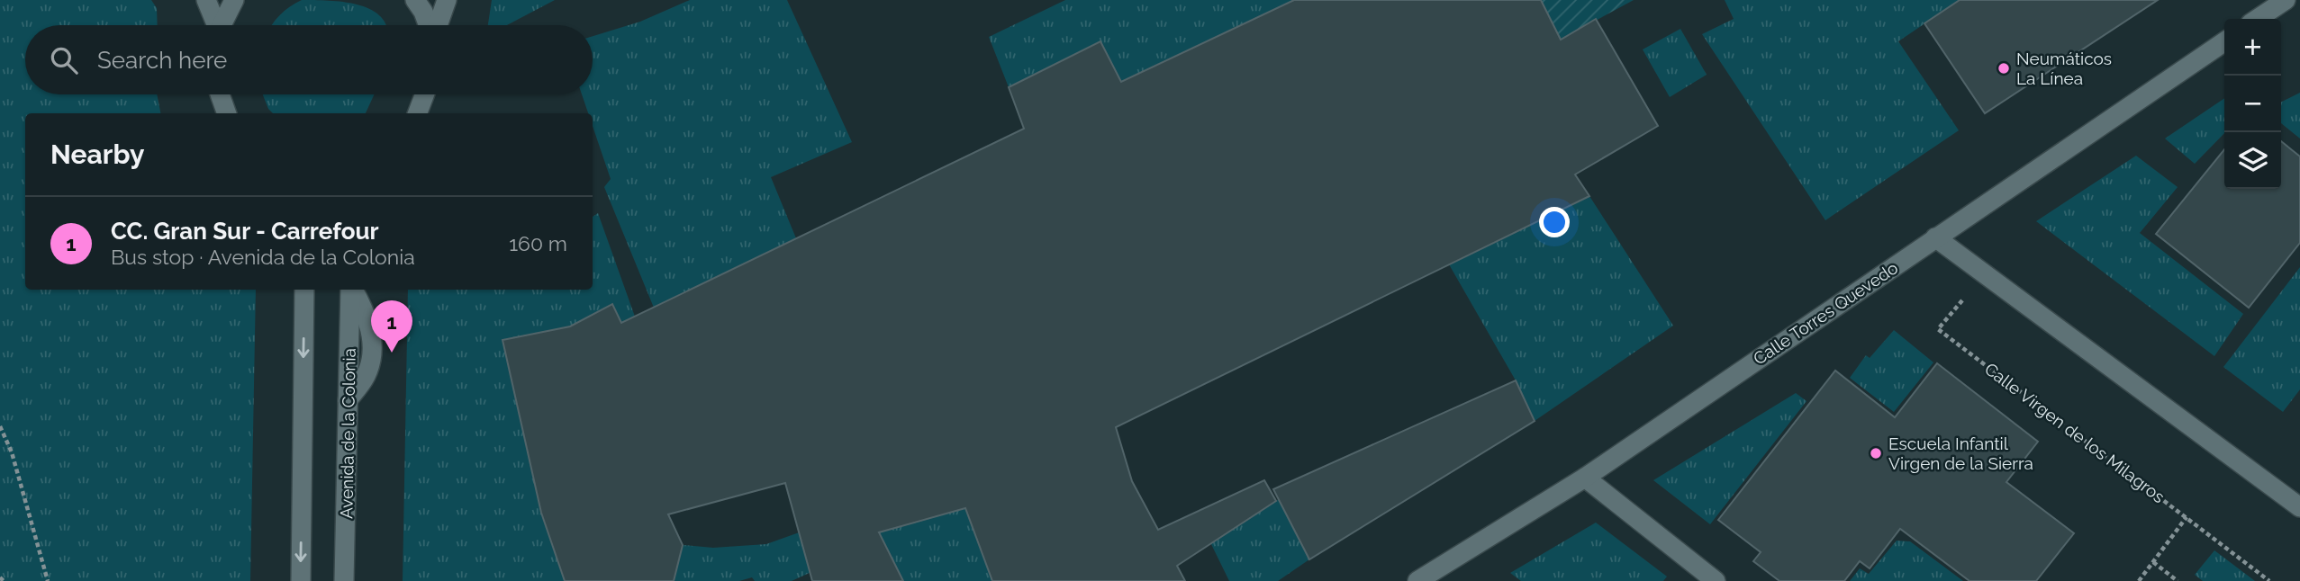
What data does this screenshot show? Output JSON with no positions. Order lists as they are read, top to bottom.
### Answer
{
  "streets": {
    "street": ["Calle Torres Quevedo", "Avenida de la Colonia"],
    "path": ["Calle Virgen de los Milagros"]
  },
  "places": ["Neumáticos La Línea", "Escuela Infantil Virgen de la Sierra"],
  "page": {
    "map_buttons": ["+", "−"],
    "search": "Search here",
    "heading": "Nearby",
    "list": [
      {
        "mark": "1",
        "name": "CC. Gran Sur - Carrefour",
        "note": "Bus stop · Avenida de la Colonia",
        "value": "160 m"
      }
    ],
    "pins": "1"
  }
}
